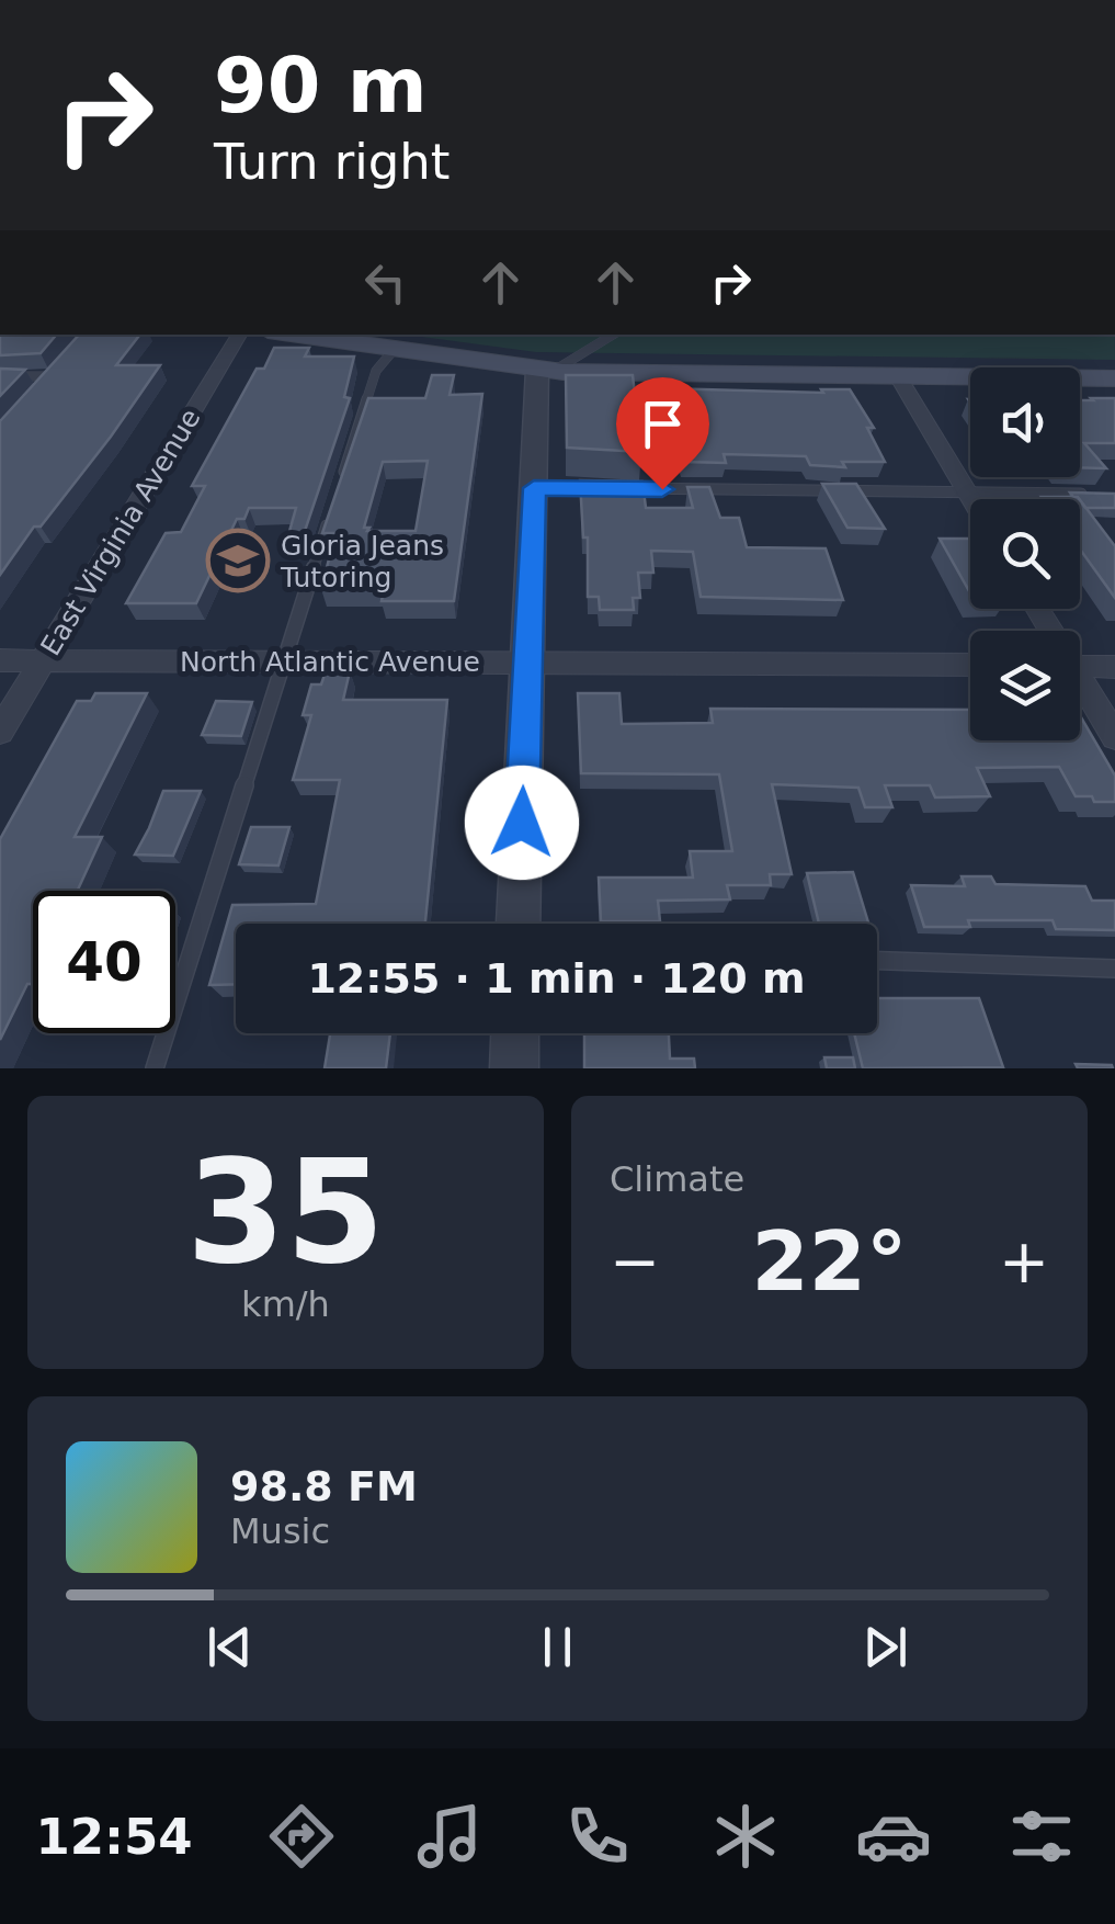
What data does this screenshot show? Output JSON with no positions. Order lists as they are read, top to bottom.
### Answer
{
  "streets": {
    "street": ["East Virginia Avenue", "North Atlantic Avenue"]
  },
  "crossings": [
    ["East Virginia Avenue", "North Atlantic Avenue"]
  ],
  "places": {
    "school or university": ["Gloria Jeans Tutoring"]
  },
  "page": {
    "turn": ["90 m", "Turn right"],
    "limit": "40",
    "trip": "12:55 · 1 min · 120 m",
    "tile": [
      ["35", "km/h"],
      "Climate"
    ],
    "heat": ["−", "22°", "+"],
    "song": ["98.8 FM", "Music"],
    "tabs": "12:54"
  }
}
